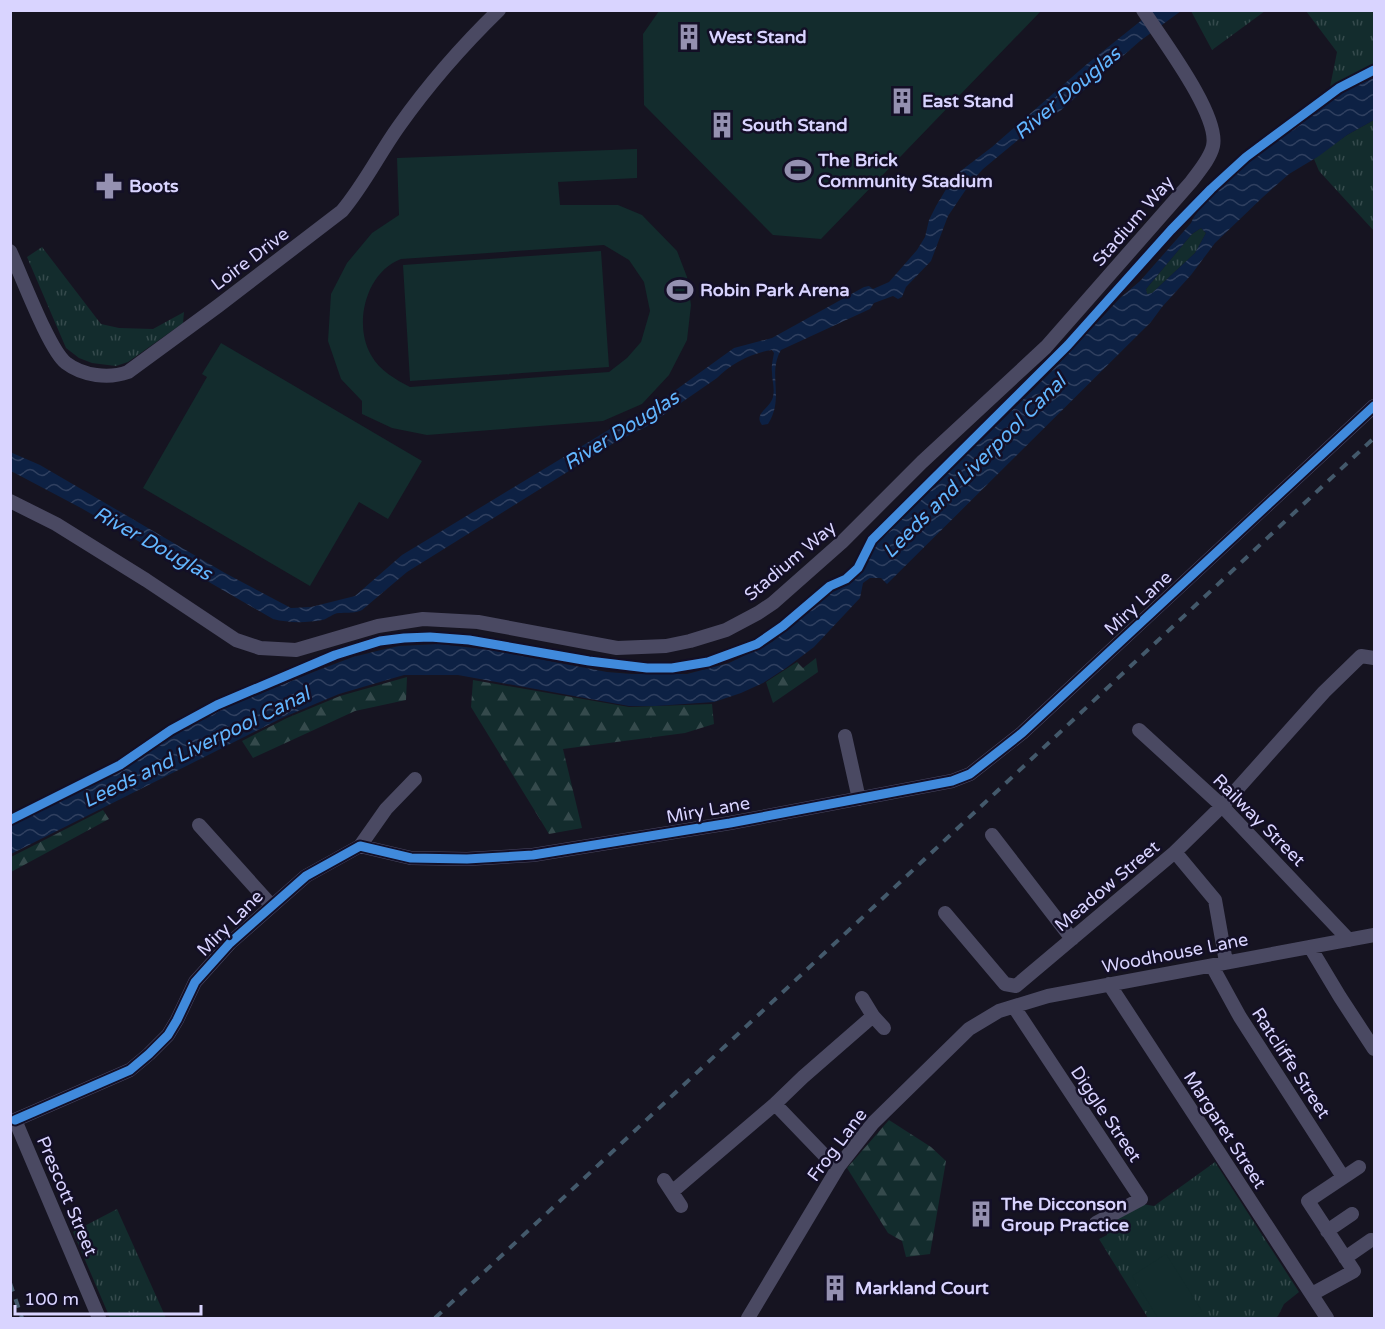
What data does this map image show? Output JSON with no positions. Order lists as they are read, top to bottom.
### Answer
{
  "streets": {
    "street": [
      "Stadium Way",
      "Loire Drive",
      "Miry Lane",
      "Railway Street",
      "Meadow Street",
      "Woodhouse Lane",
      "Ratcliffe Street",
      "Diggle Street",
      "Margaret Street",
      "Frog Lane",
      "Prescott Street"
    ]
  },
  "crossings": [
    ["Miry Lane", "Prescott Street"],
    ["Railway Street", "Meadow Street"],
    ["Railway Street", "Woodhouse Lane"],
    ["Woodhouse Lane", "Ratcliffe Street"],
    ["Woodhouse Lane", "Diggle Street"],
    ["Woodhouse Lane", "Margaret Street"],
    ["Woodhouse Lane", "Frog Lane"]
  ],
  "water": ["River Douglas", "Leeds and Liverpool Canal"],
  "places": {
    "building": [
      "West Stand",
      "East Stand",
      "South Stand",
      "The Dicconson Group Practice",
      "Markland Court"
    ],
    "sports": ["The Brick Community Stadium", "Robin Park Arena"],
    "pharmacy": ["Boots"]
  },
  "scale_bar": "100 m"
}
